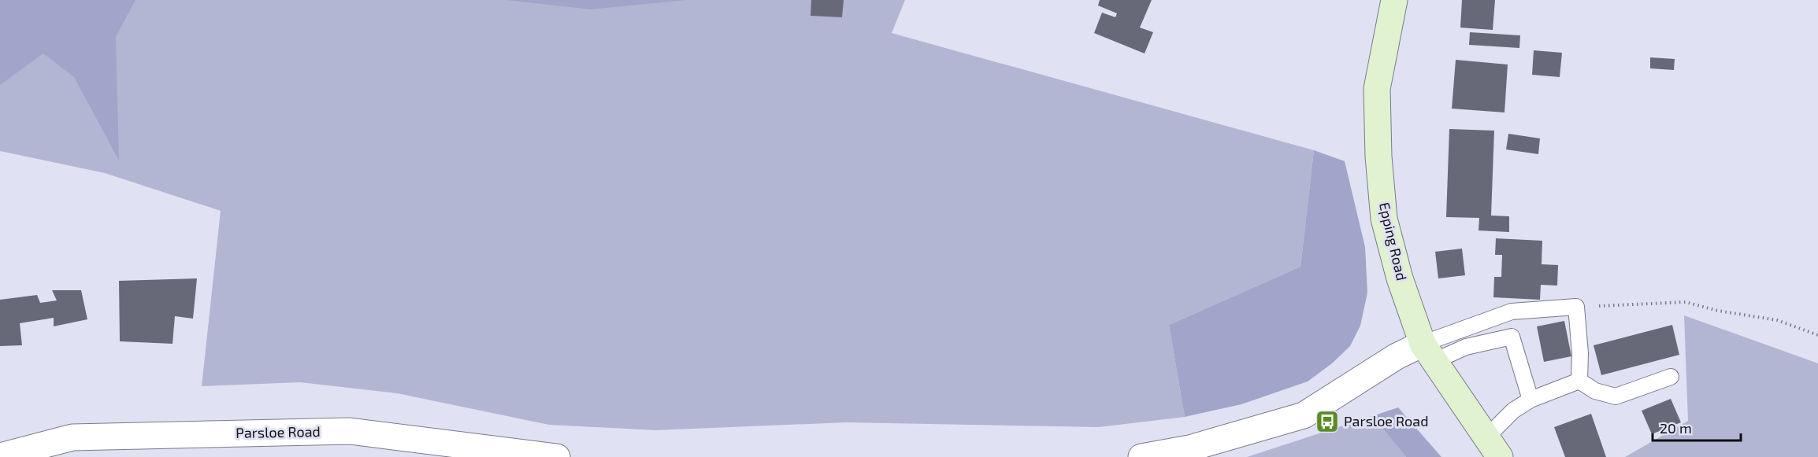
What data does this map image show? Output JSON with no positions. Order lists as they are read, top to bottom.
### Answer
{
  "streets": {
    "main road": ["Epping Road"],
    "street": ["Parsloe Road"]
  },
  "places": {
    "bus stop": ["Parsloe Road"]
  },
  "scale_bar": "20 m"
}
